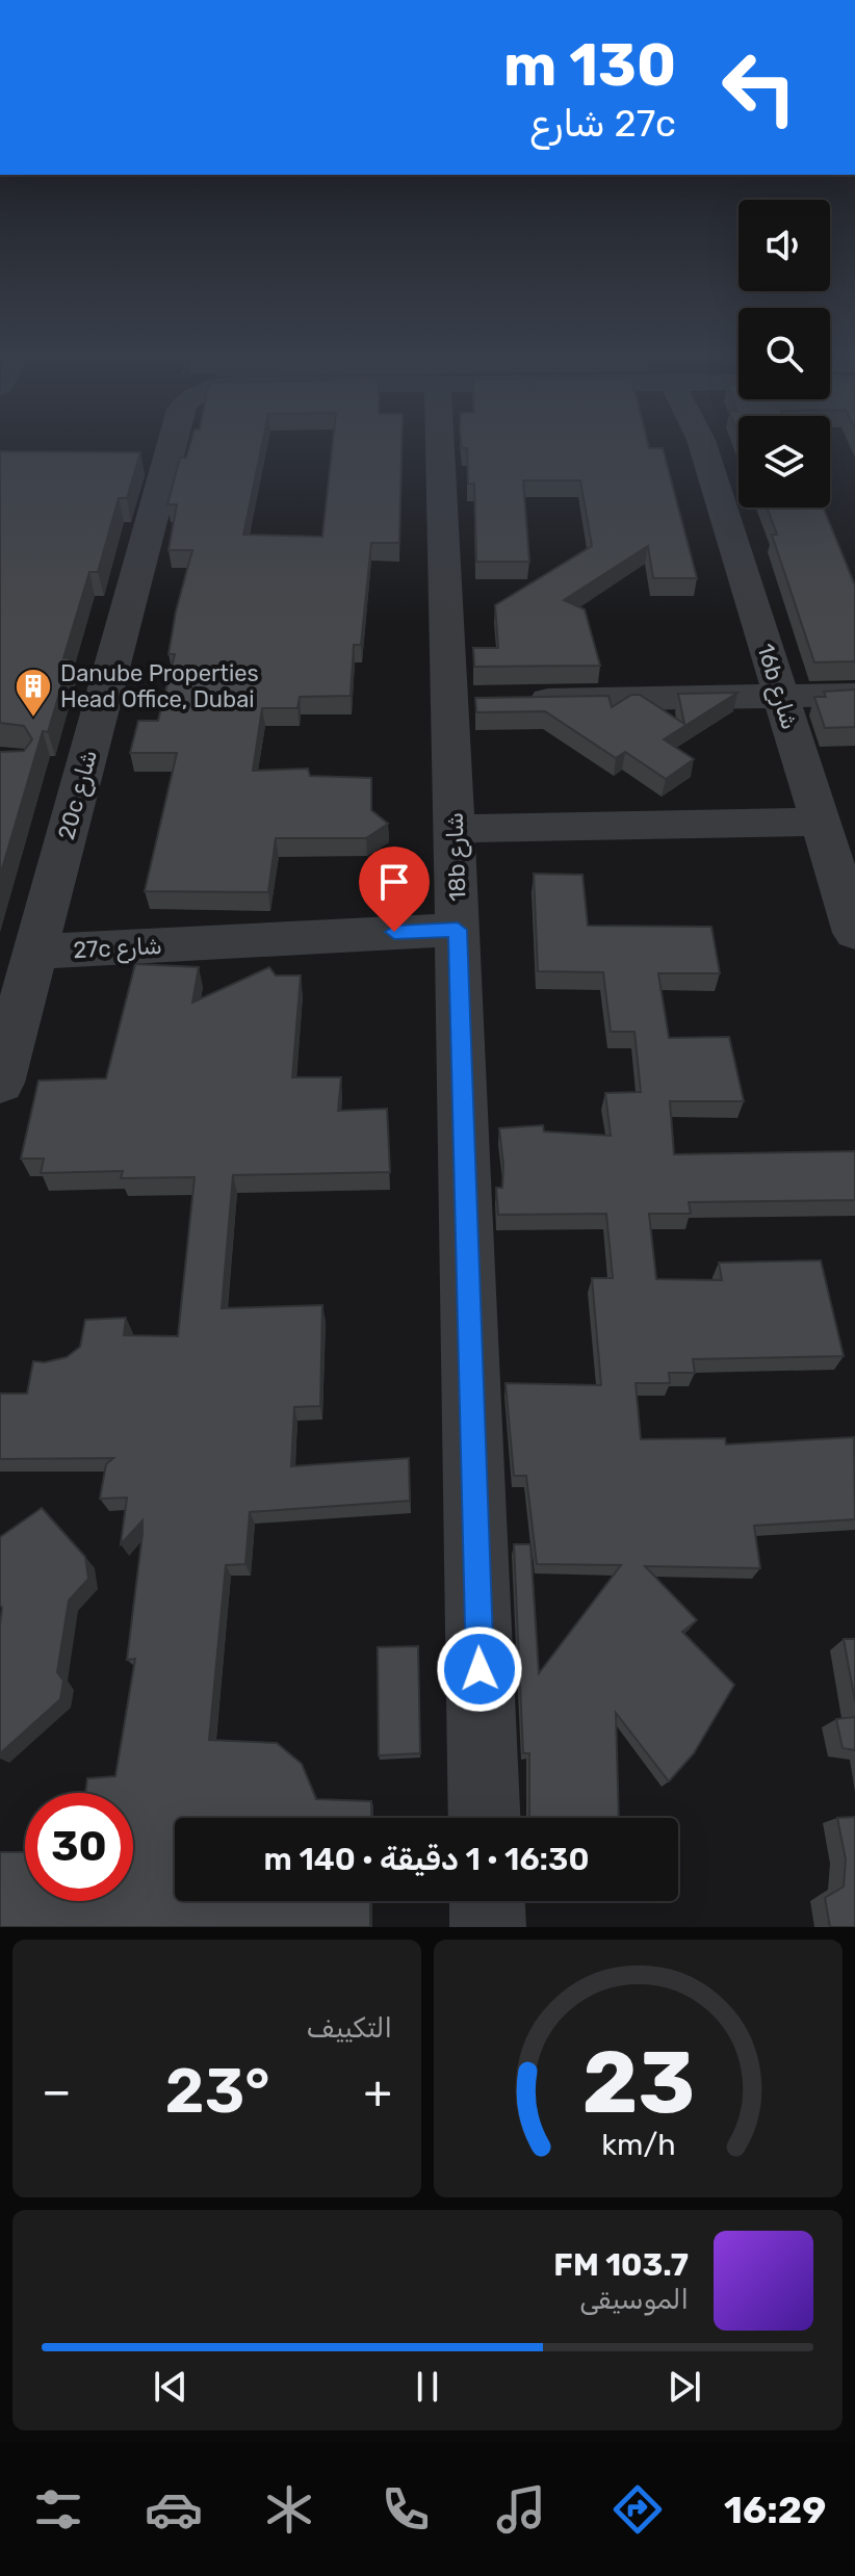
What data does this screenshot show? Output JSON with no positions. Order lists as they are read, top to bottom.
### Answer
{
  "streets": {
    "street": [
      "16b شارع",
      "20c شارع",
      "18b شارع",
      "27c شارع"
    ]
  },
  "crossings": [
    ["20c شارع", "27c شارع"],
    ["18b شارع", "27c شارع"]
  ],
  "places": {
    "building": ["Danube Properties Head Office, Dubai"]
  },
  "page": {
    "turn": ["130 m", "27c شارع"],
    "limit": "30",
    "trip": "16:30 · 1 دقيقة · 140 m",
    "tile": "التكييف",
    "heat": ["−", "23°", "+"],
    "song": ["103.7 FM", "الموسيقى"],
    "tabs": "16:29",
    "gauge": ["23", "km/h"]
  }
}
